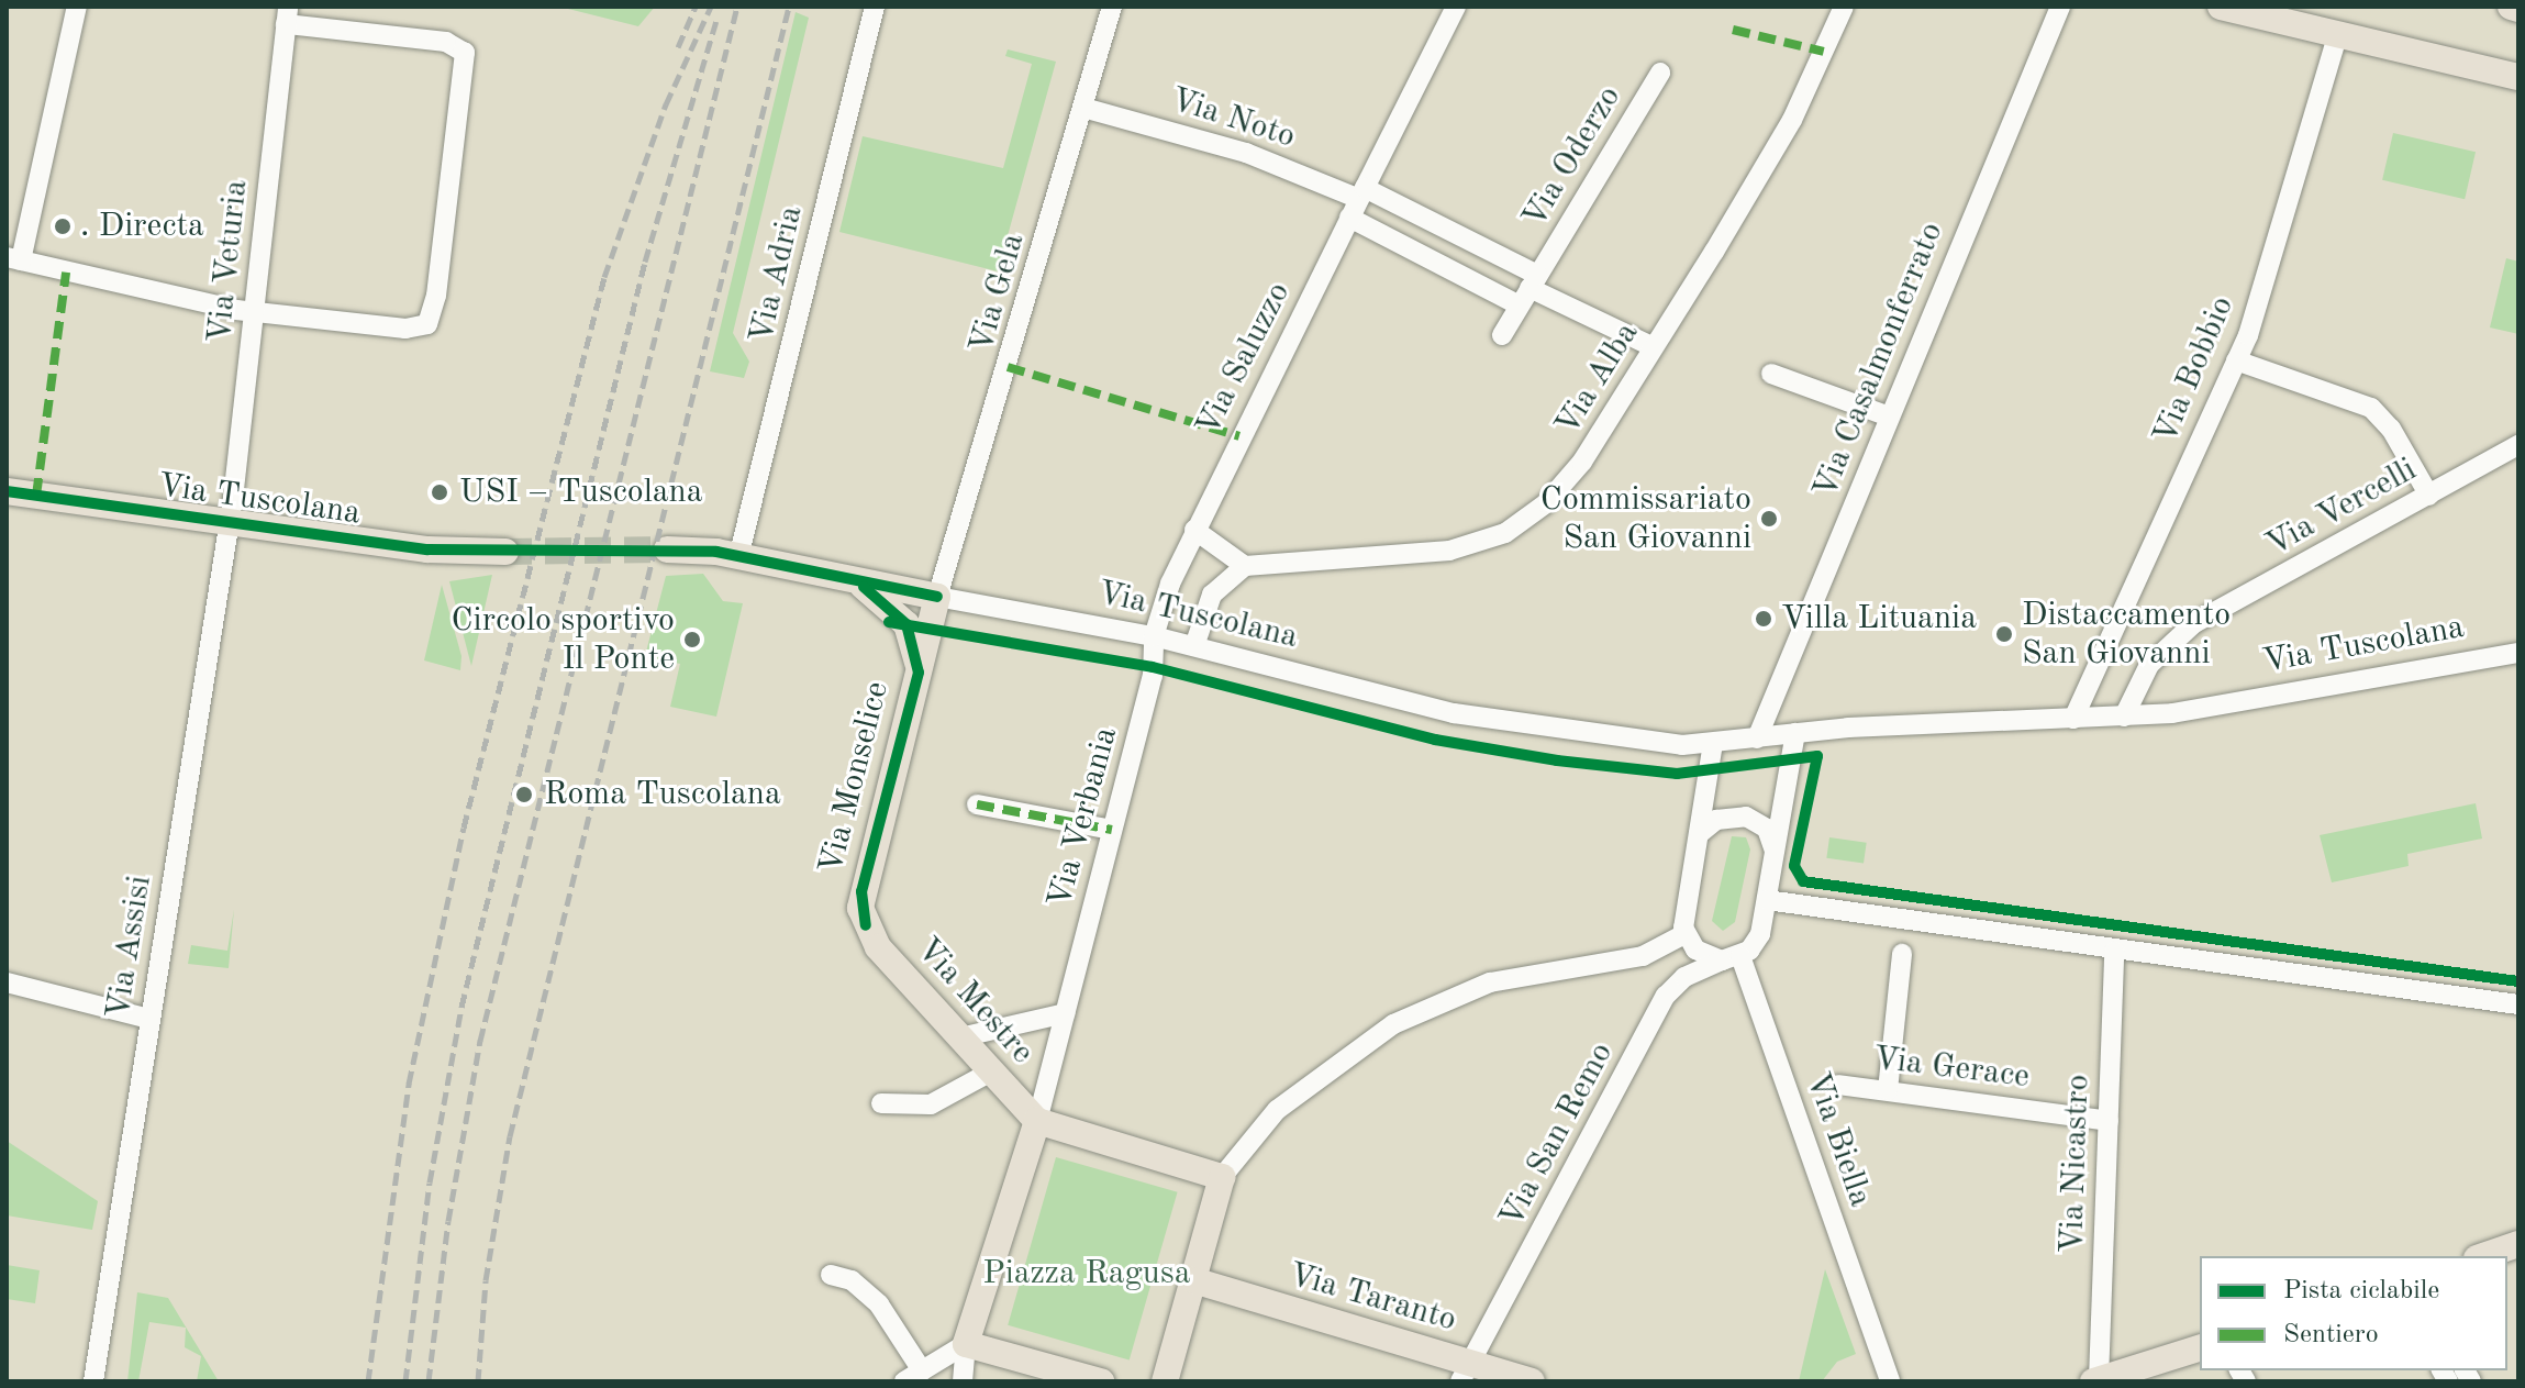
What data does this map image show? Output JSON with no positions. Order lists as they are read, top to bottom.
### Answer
{
  "streets": {
    "main road": [
      "Via Tuscolana",
      "Via Monselice",
      "Via Mestre",
      "Via Taranto"
    ],
    "street": [
      "Via Noto",
      "Via Oderzo",
      "Via Veturia",
      "Via Adria",
      "Via Gela",
      "Via Saluzzo",
      "Via Casalmonferrato",
      "Via Bobbio",
      "Via Alba",
      "Via Vercelli",
      "Via Verbania",
      "Via Assisi",
      "Via Gerace",
      "Via San Remo",
      "Via Biella",
      "Via Nicastro"
    ]
  },
  "crossings": [
    ["Via Noto", "Via Gela"],
    ["Via Noto", "Via Saluzzo"],
    ["Via Veturia", "Via Tuscolana"],
    ["Via Veturia", "Via Assisi"],
    ["Via Adria", "Via Tuscolana"],
    ["Via Gela", "Via Tuscolana"],
    ["Via Gela", "Via Monselice"],
    ["Via Saluzzo", "Via Tuscolana"],
    ["Via Saluzzo", "Via Verbania"],
    ["Via Casalmonferrato", "Via Tuscolana"],
    ["Via Bobbio", "Via Tuscolana"],
    ["Via Tuscolana", "Via Vercelli"],
    ["Via Tuscolana", "Via Monselice"],
    ["Via Tuscolana", "Via Verbania"],
    ["Via Tuscolana", "Via Assisi"],
    ["Via Monselice", "Via Mestre"],
    ["Via Verbania", "Via Mestre"],
    ["Via Gerace", "Via Nicastro"],
    ["Via San Remo", "Via Biella"],
    ["Via San Remo", "Via Taranto"]
  ],
  "parks": ["Piazza Ragusa"],
  "places": [
    ". Directa",
    "USI – Tuscolana",
    "Commissariato San Giovanni",
    "Villa Lituania",
    "Distaccamento San Giovanni",
    "Circolo sportivo Il Ponte",
    "Roma Tuscolana"
  ],
  "legend": ["Pista ciclabile", "Sentiero"]
}
